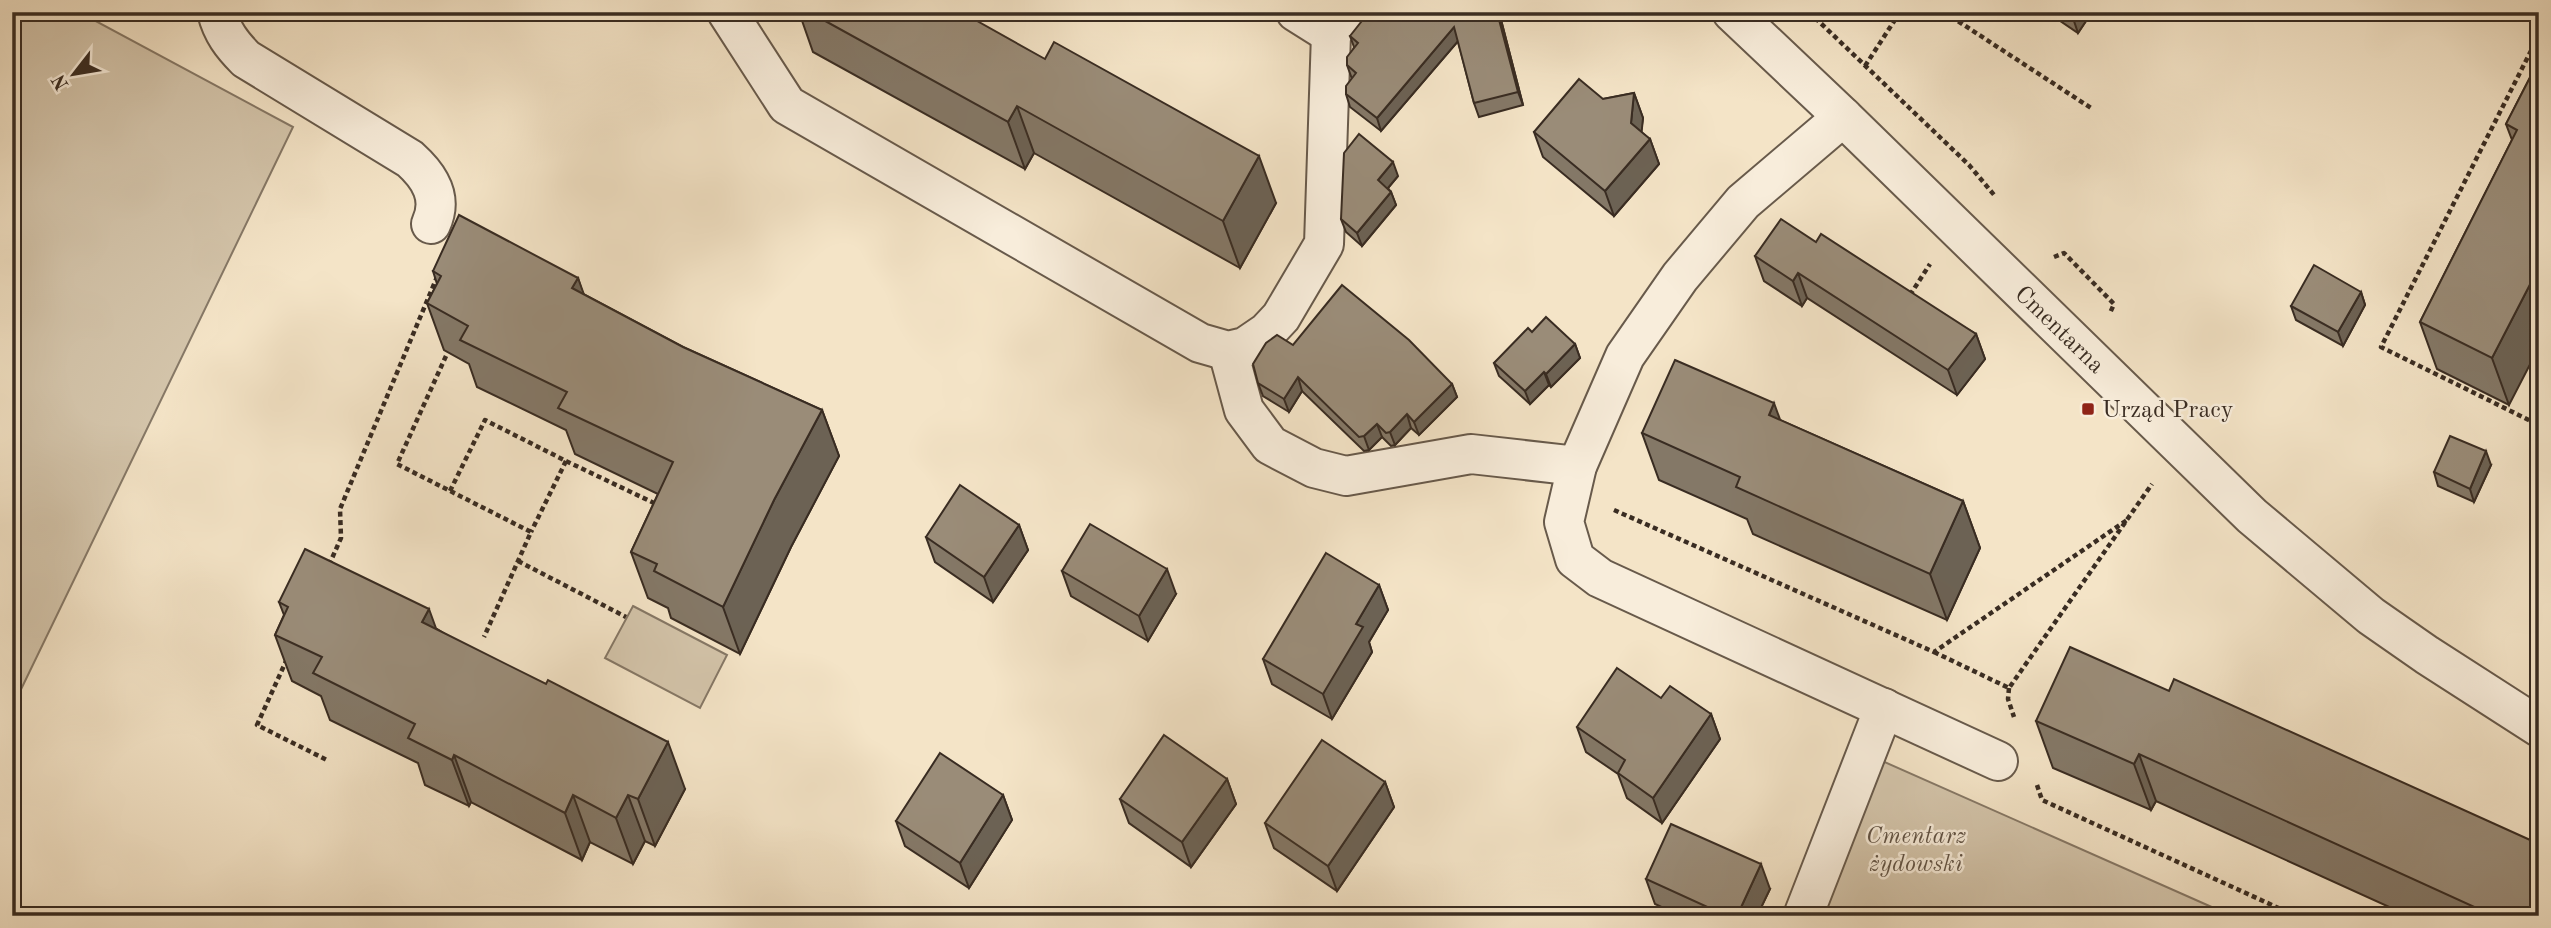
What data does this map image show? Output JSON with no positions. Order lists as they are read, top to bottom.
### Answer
{
  "streets": {
    "street": ["Cmentarna"]
  },
  "parks": ["Cmentarz żydowski"],
  "places": {
    "transit": ["Urząd Pracy"]
  },
  "north": "bottom left"
}
